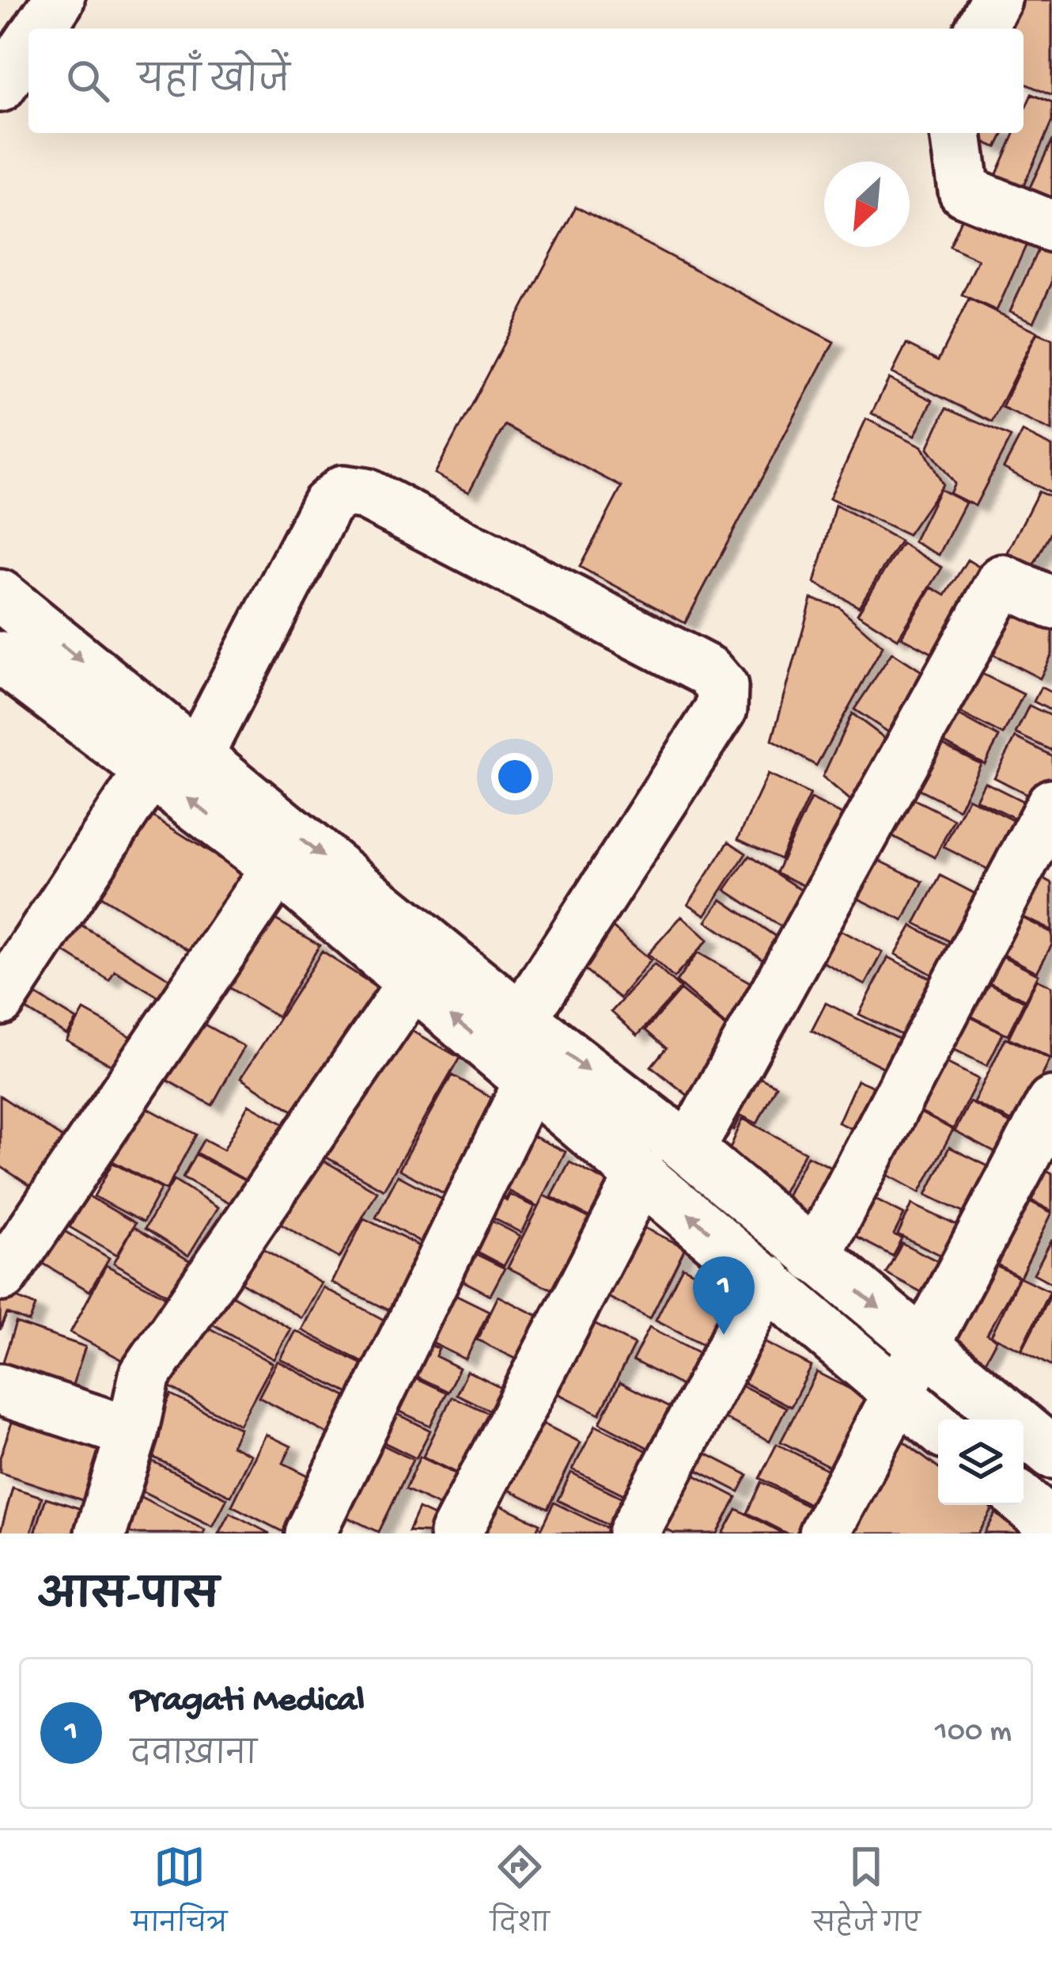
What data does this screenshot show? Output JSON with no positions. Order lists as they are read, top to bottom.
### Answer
{
  "north": "bottom left",
  "page": {
    "search": "यहाँ खोजें",
    "pins": "1",
    "heading": "आस-पास",
    "list": [
      {
        "mark": "1",
        "name": "Pragati Medical",
        "note": "दवाख़ाना",
        "value": "100 m"
      }
    ],
    "nav": ["मानचित्र", "दिशा", "सहेजे गए"]
  }
}
